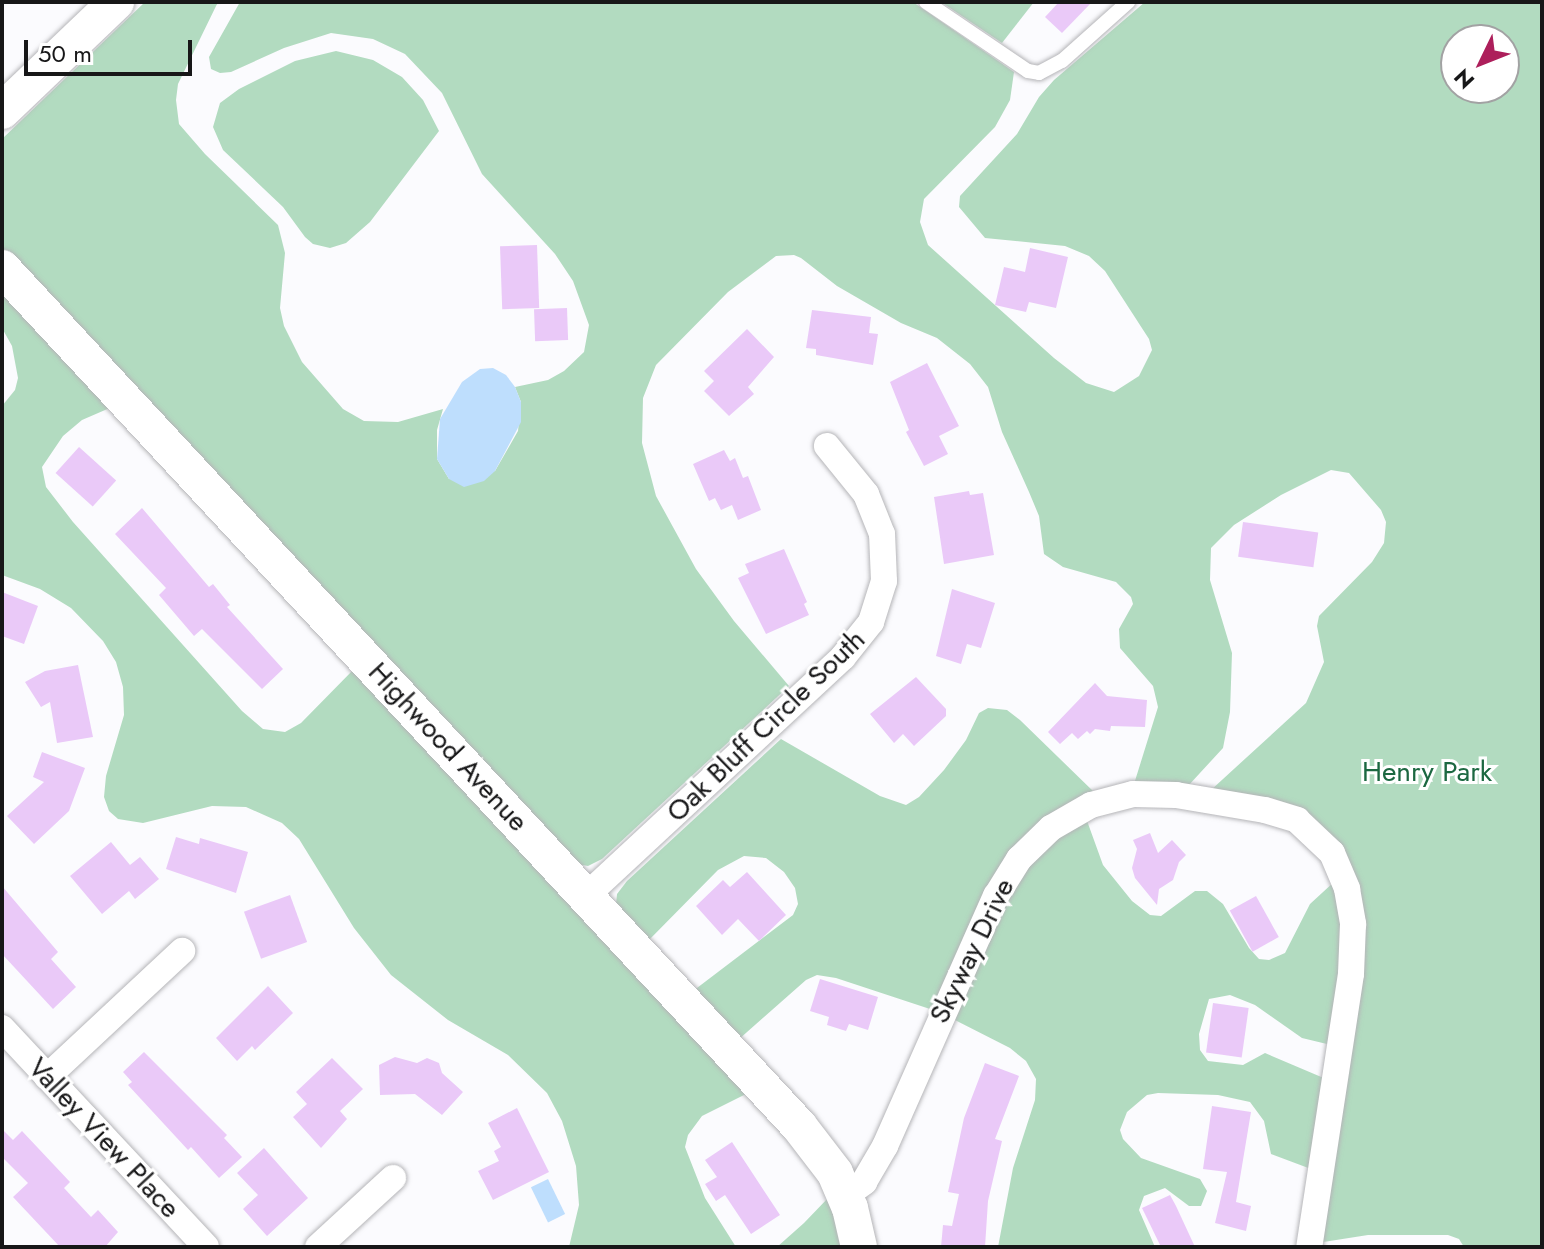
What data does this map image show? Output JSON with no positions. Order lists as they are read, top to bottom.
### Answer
{
  "streets": {
    "street": [
      "Oak Bluff Circle South",
      "Highwood Avenue",
      "Skyway Drive",
      "Valley View Place"
    ]
  },
  "crossings": [
    ["Oak Bluff Circle South", "Highwood Avenue"],
    ["Highwood Avenue", "Skyway Drive"]
  ],
  "parks": ["Henry Park"],
  "scale_bar": "50 m",
  "north": "bottom left"
}
